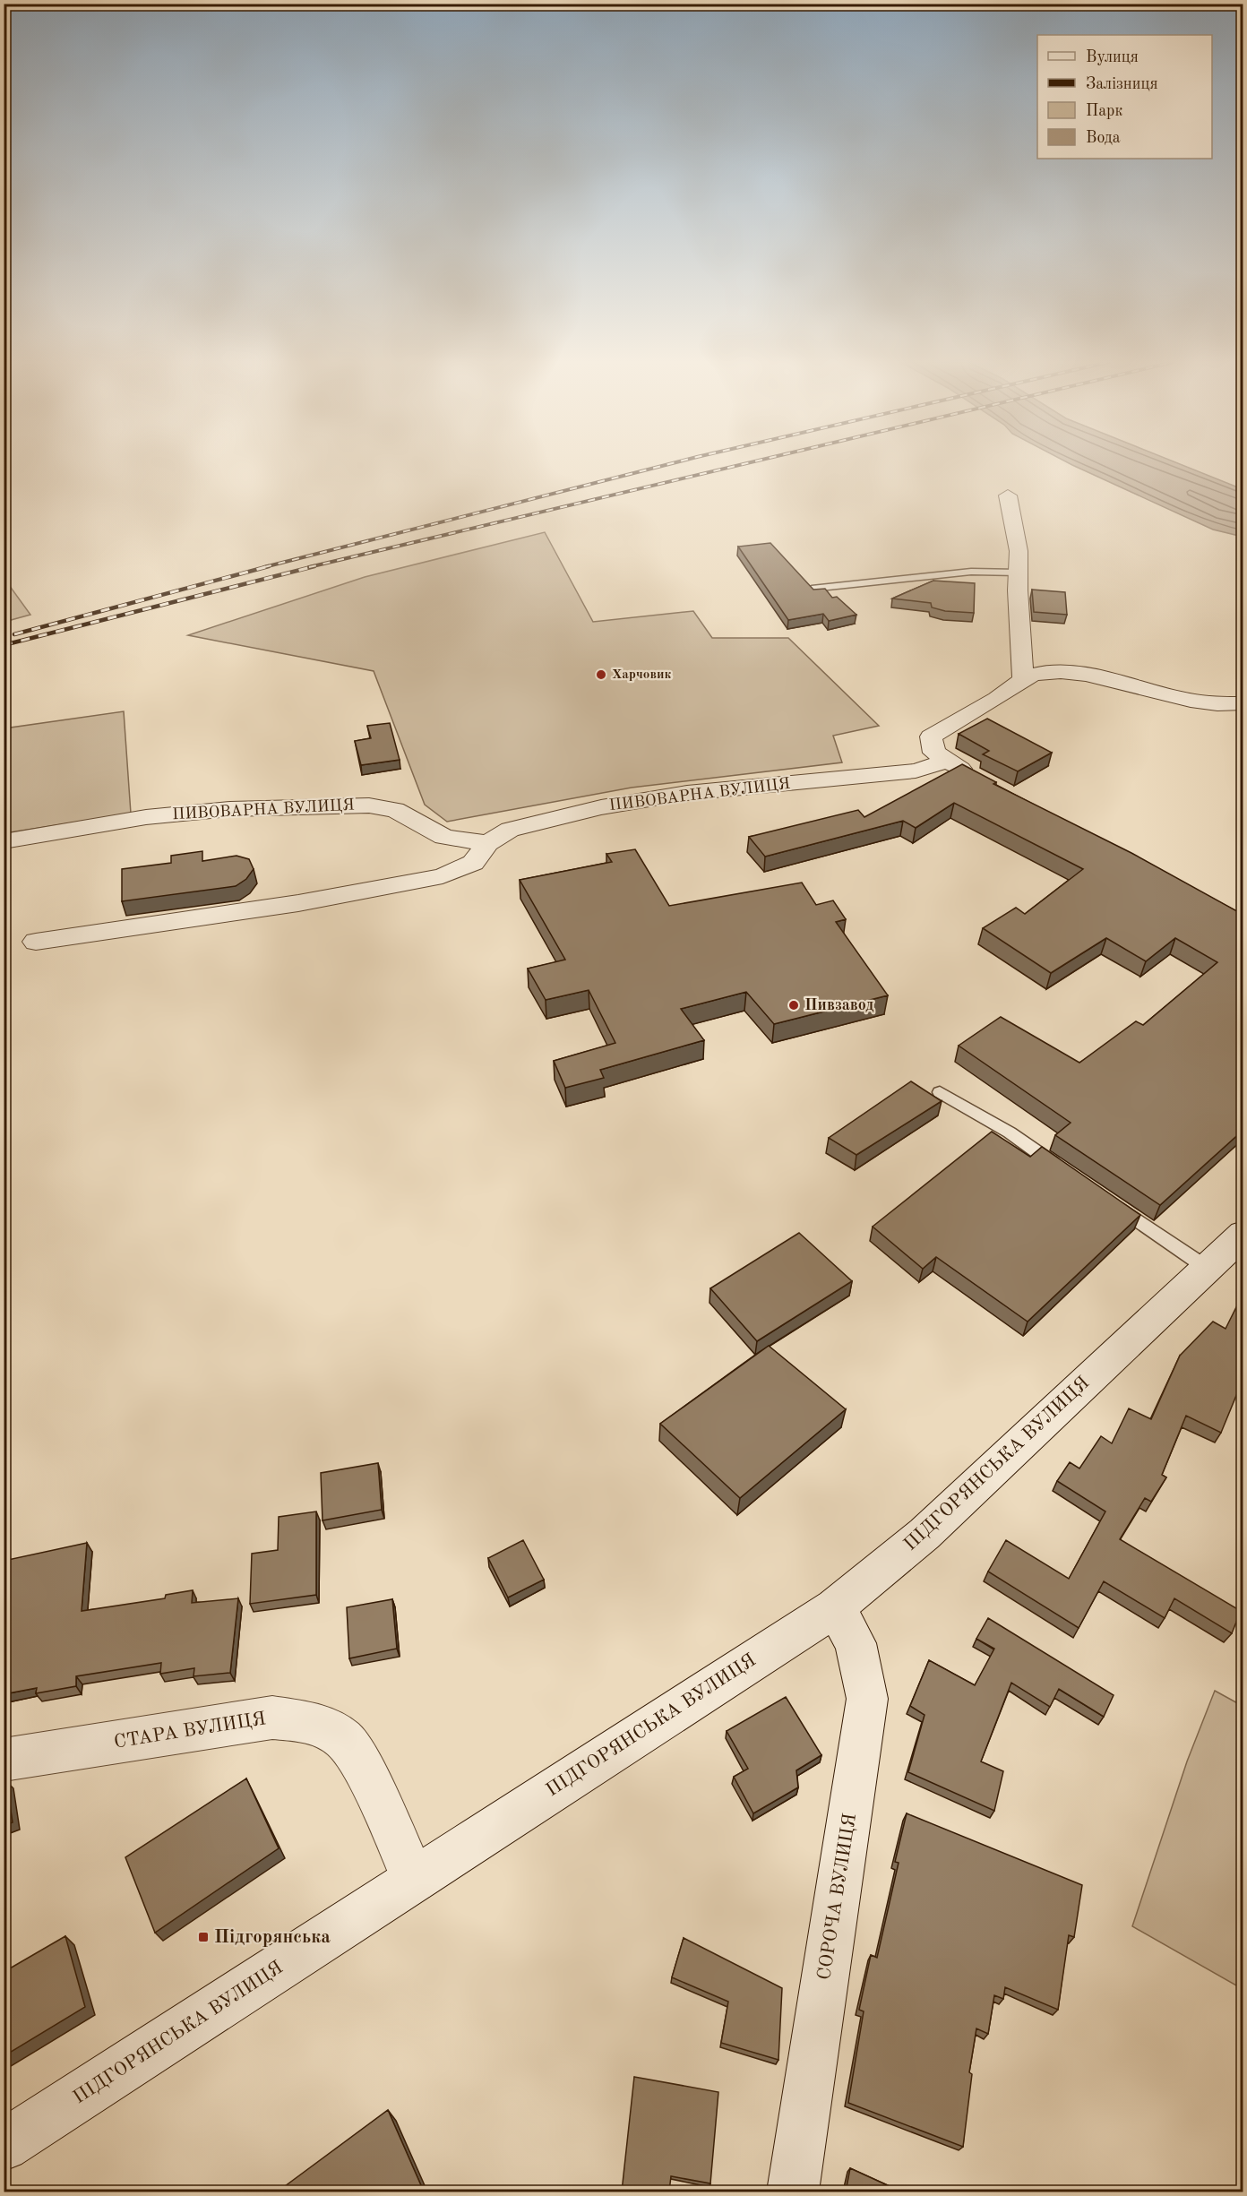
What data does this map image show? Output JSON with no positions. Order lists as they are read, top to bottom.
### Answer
{
  "streets": {
    "street": [
      "ПИВОВАРНА ВУЛИЦЯ",
      "ПІДГОРЯНСЬКА ВУЛИЦЯ",
      "СТАРА ВУЛИЦЯ",
      "СОРОЧА ВУЛИЦЯ"
    ]
  },
  "crossings": [
    ["ПІДГОРЯНСЬКА ВУЛИЦЯ", "СТАРА ВУЛИЦЯ"],
    ["ПІДГОРЯНСЬКА ВУЛИЦЯ", "СОРОЧА ВУЛИЦЯ"]
  ],
  "places": {
    "other": ["Харчовик", "Пивзавод"],
    "transit": ["Підгорянська"]
  },
  "legend": [
    "Вулиця",
    "Залізниця",
    "Парк",
    "Вода"
  ]
}
